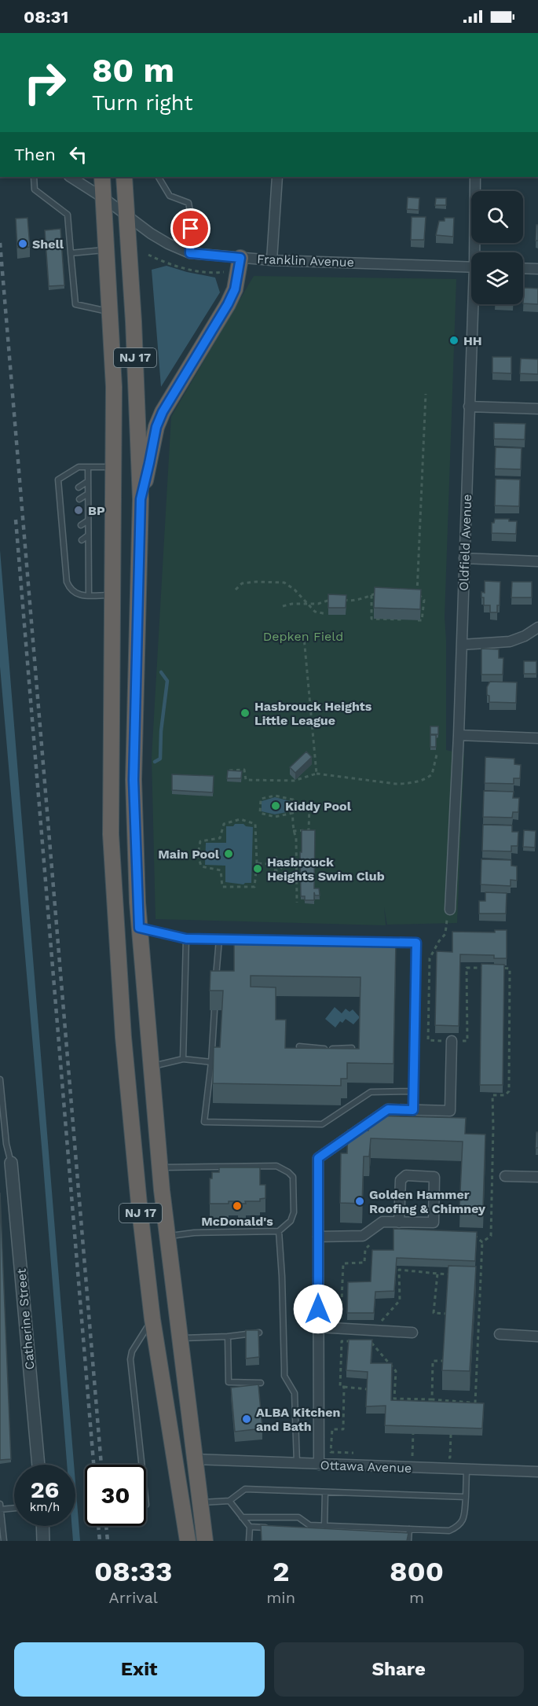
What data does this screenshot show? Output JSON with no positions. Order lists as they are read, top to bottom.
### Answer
{
  "streets": {
    "highway": ["NJ 17"],
    "street": [
      "Franklin Avenue",
      "Oldfield Avenue",
      "Catherine Street",
      "Ottawa Avenue"
    ]
  },
  "crossings": [
    ["Franklin Avenue", "NJ 17"],
    ["NJ 17", "Ottawa Avenue"]
  ],
  "parks": ["Depken Field"],
  "places": [
    "Shell",
    "HH",
    "BP",
    "Hasbrouck Heights Little League",
    "Kiddy Pool",
    "Main Pool",
    "Hasbrouck Heights Swim Club",
    "Golden Hammer Roofing & Chimney",
    "McDonald's",
    "ALBA Kitchen and Bath"
  ],
  "page": {
    "status": "08:31",
    "turn": ["80 m", "Turn right"],
    "then": "Then",
    "speed": "26 km/h",
    "limit": "30",
    "eta": [
      "08:33",
      "Arrival",
      "2",
      "min",
      "800",
      "m"
    ],
    "buttons": ["Exit", "Share"]
  }
}
